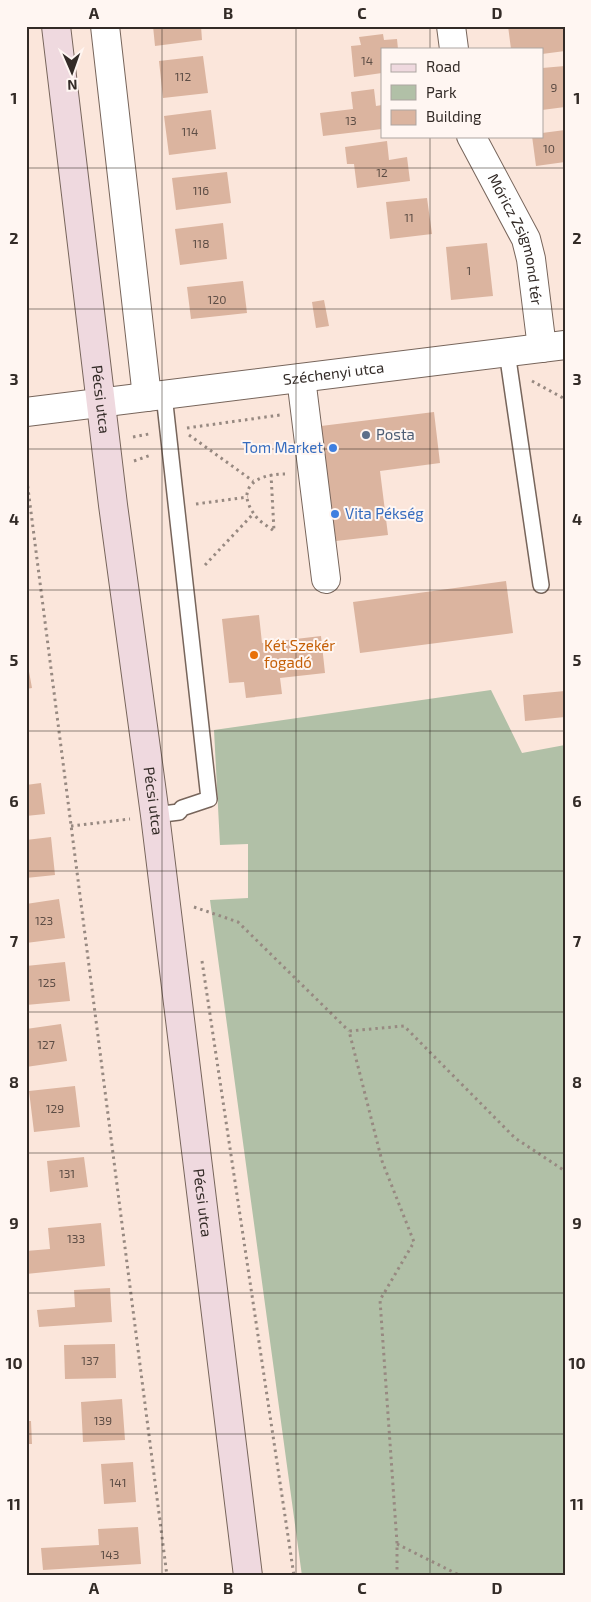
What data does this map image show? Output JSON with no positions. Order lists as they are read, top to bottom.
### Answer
{
  "streets": {
    "main road": ["Pécsi utca"],
    "street": ["Móricz Zsigmond tér", "Széchenyi utca"]
  },
  "crossings": [
    ["Móricz Zsigmond tér", "Széchenyi utca"],
    ["Széchenyi utca", "Pécsi utca"]
  ],
  "places": [
    "Posta",
    "Tom Market",
    "Vita Pékség",
    "Két Szekér fogadó"
  ],
  "house_numbers": [
    "14",
    "112",
    "9",
    "13",
    "114",
    "10",
    "12",
    "116",
    "11",
    "118",
    "1",
    "120",
    "123",
    "125",
    "127",
    "129",
    "131",
    "133",
    "137",
    "139",
    "141",
    "143"
  ],
  "legend": ["Road", "Park", "Building"],
  "north": "bottom",
  "grid": {
    "columns": [
      "A",
      "B",
      "C",
      "D"
    ],
    "rows": [
      "1",
      "2",
      "3",
      "4",
      "5",
      "6",
      "7",
      "8",
      "9",
      "10",
      "11"
    ]
  }
}
